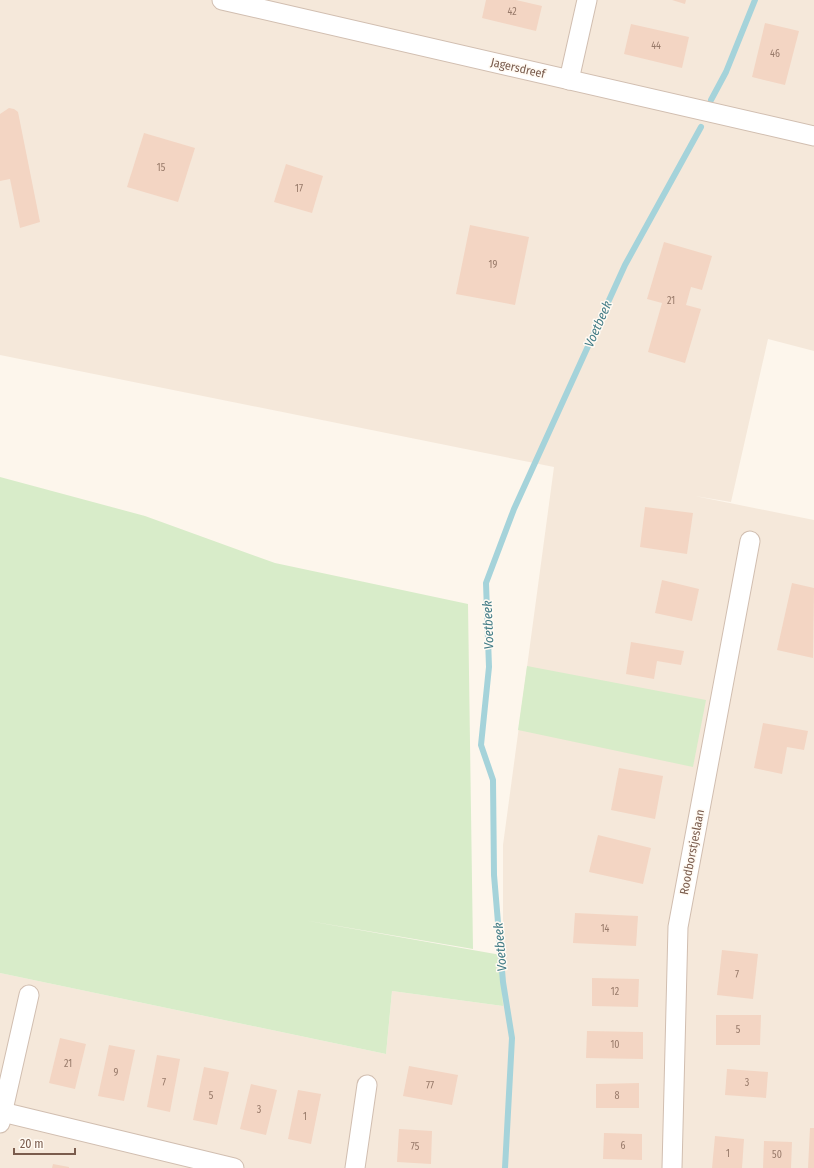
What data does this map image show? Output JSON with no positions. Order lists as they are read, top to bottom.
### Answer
{
  "streets": {
    "street": ["Jagersdreef", "Roodborstjeslaan"]
  },
  "water": ["Voetbeek"],
  "house_numbers": [
    "42",
    "44",
    "46",
    "15",
    "17",
    "19",
    "21",
    "14",
    "7",
    "12",
    "5",
    "10",
    "21",
    "9",
    "7",
    "3",
    "77",
    "5",
    "8",
    "3",
    "1",
    "6",
    "75",
    "1",
    "50"
  ],
  "scale_bar": "20 m"
}
